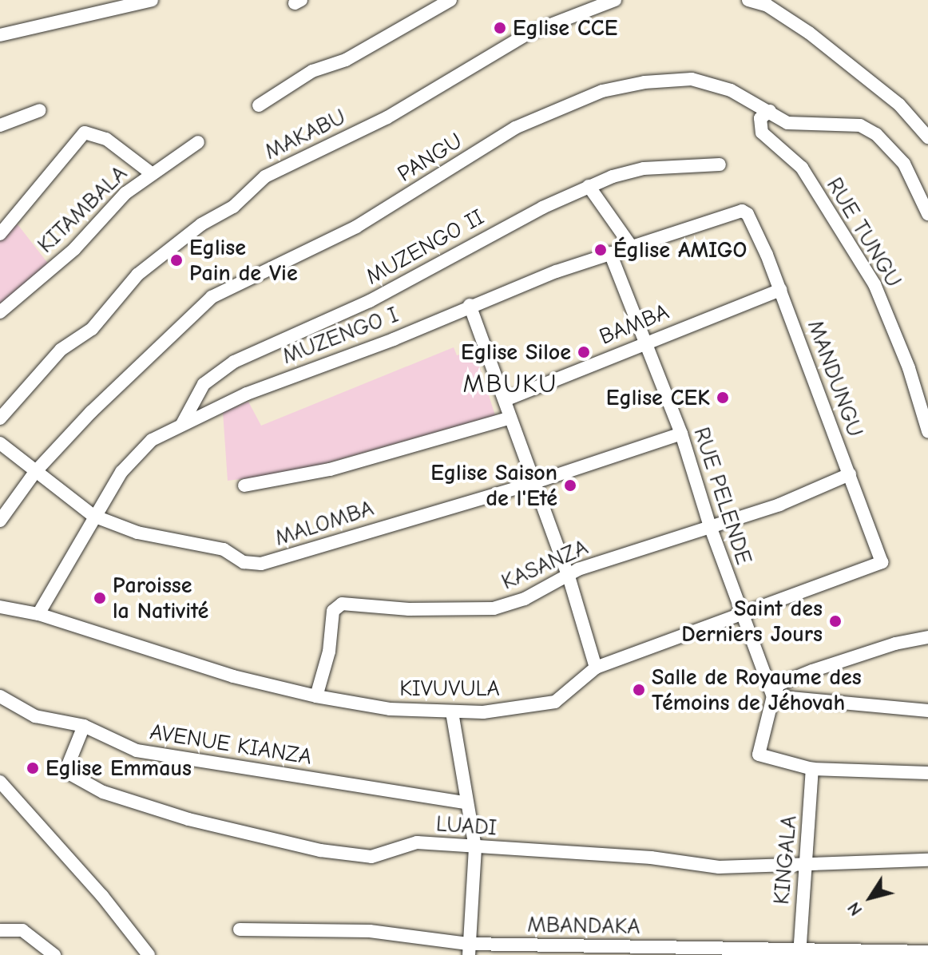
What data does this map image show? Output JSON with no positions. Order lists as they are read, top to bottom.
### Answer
{
  "streets": {
    "street": [
      "MAKABU",
      "PANGU",
      "KITAMBALA",
      "RUE TUNGU",
      "MUZENGO II",
      "BAMBA",
      "MUZENGO I",
      "MANDUNGU",
      "RUE PELENDE",
      "MALOMBA",
      "KASANZA",
      "KIVUVULA",
      "AVENUE KIANZA",
      "LUADI",
      "KINGALA",
      "MBANDAKA"
    ]
  },
  "crossings": [
    ["PANGU", "RUE TUNGU"],
    ["PANGU", "MALOMBA"],
    ["MUZENGO II", "MUZENGO I"],
    ["BAMBA", "MANDUNGU"],
    ["BAMBA", "RUE PELENDE"],
    ["MUZENGO I", "MANDUNGU"],
    ["MUZENGO I", "RUE PELENDE"],
    ["MUZENGO I", "MALOMBA"],
    ["MUZENGO I", "KIVUVULA"],
    ["MANDUNGU", "KASANZA"],
    ["MANDUNGU", "KIVUVULA"],
    ["RUE PELENDE", "MALOMBA"],
    ["RUE PELENDE", "KASANZA"],
    ["RUE PELENDE", "KIVUVULA"],
    ["KASANZA", "KIVUVULA"],
    ["AVENUE KIANZA", "LUADI"],
    ["LUADI", "KINGALA"],
    ["KINGALA", "MBANDAKA"]
  ],
  "districts": ["MBUKU"],
  "places": [
    "Eglise CCE",
    "Église AMIGO",
    "Eglise Pain de Vie",
    "Eglise Siloe",
    "Eglise CEK",
    "Eglise Saison de l'Eté",
    "Paroisse la Nativité",
    "Saint des Derniers Jours",
    "Salle de Royaume des Témoins de Jéhovah",
    "Eglise Emmaus"
  ],
  "north": "bottom left"
}
